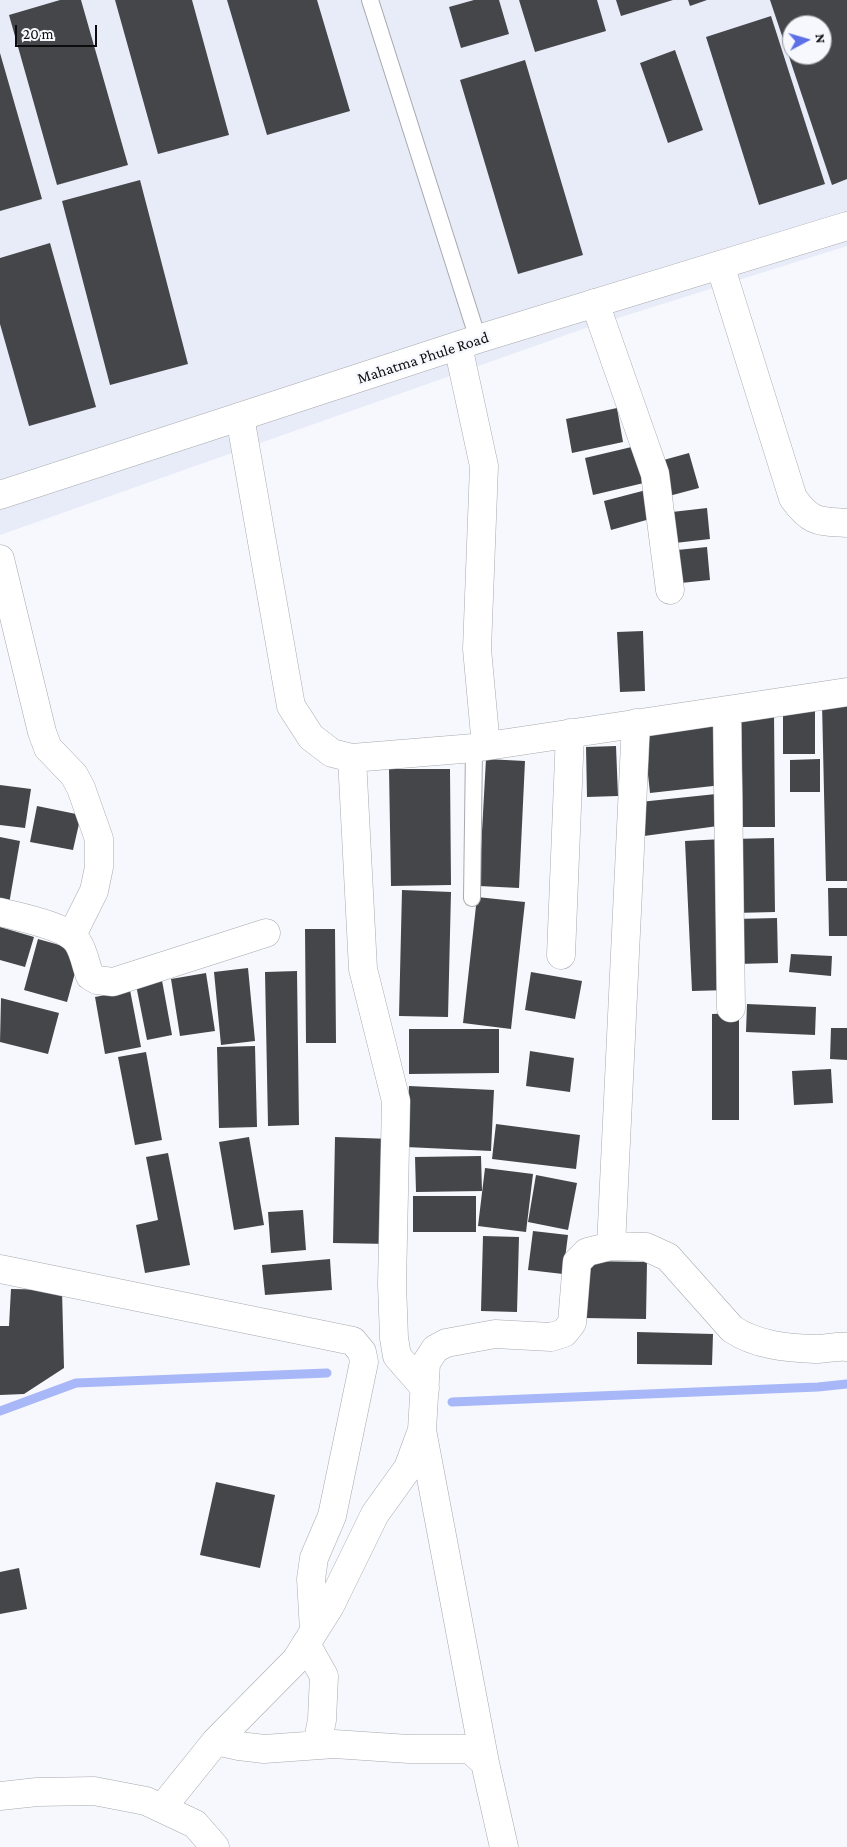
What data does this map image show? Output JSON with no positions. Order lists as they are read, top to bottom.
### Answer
{
  "streets": {
    "street": ["Mahatma Phule Road"]
  },
  "scale_bar": "20 m",
  "north": "right"
}
